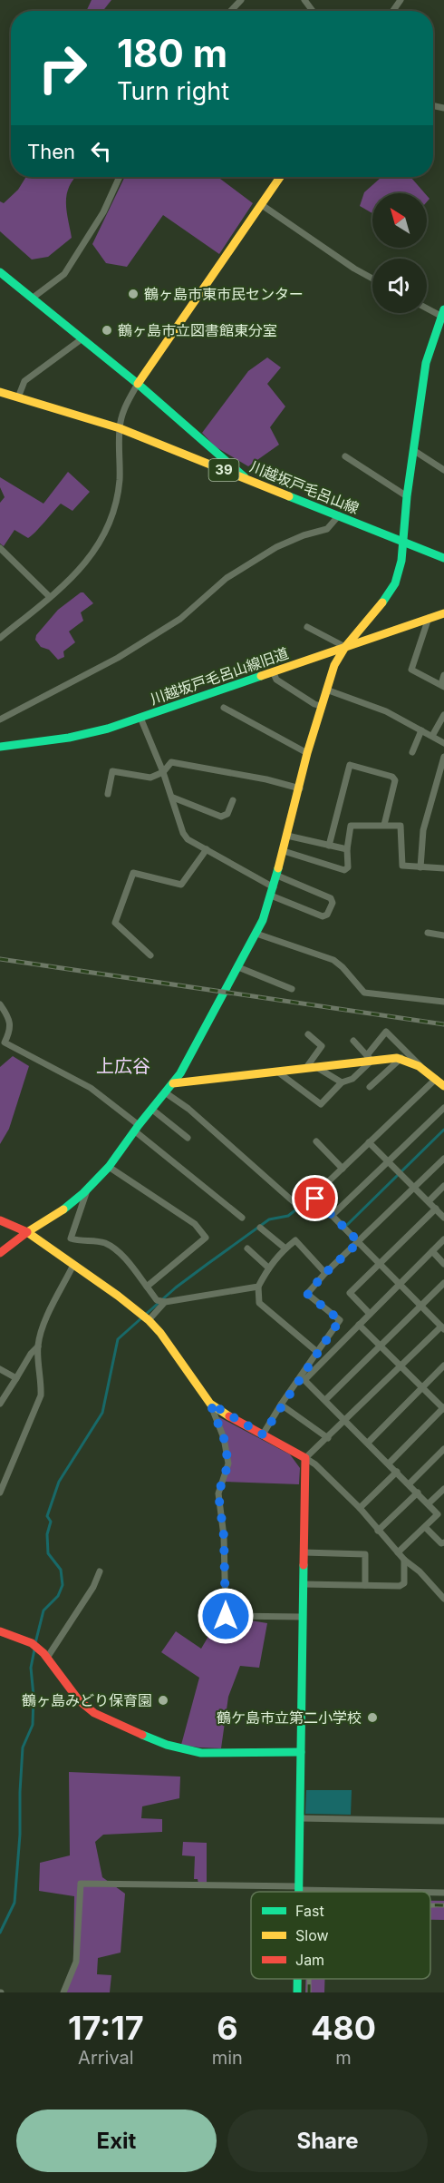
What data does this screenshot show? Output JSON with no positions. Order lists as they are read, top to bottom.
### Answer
{
  "streets": {
    "street": ["39", "川越坂戸毛呂山線", "川越坂戸毛呂山線旧道"]
  },
  "districts": ["上広谷"],
  "places": [
    "鶴ヶ島市東市民センター",
    "鶴ヶ島市立図書館東分室",
    "鶴ヶ島みどり保育園",
    "鶴ケ島市立第二小学校"
  ],
  "legend": ["Fast", "Slow", "Jam"],
  "north": "top left",
  "page": {
    "turn": ["180 m", "Turn right"],
    "then": "Then",
    "eta": [
      "17:17",
      "Arrival",
      "6",
      "min",
      "480",
      "m"
    ],
    "buttons": ["Exit", "Share"]
  }
}
